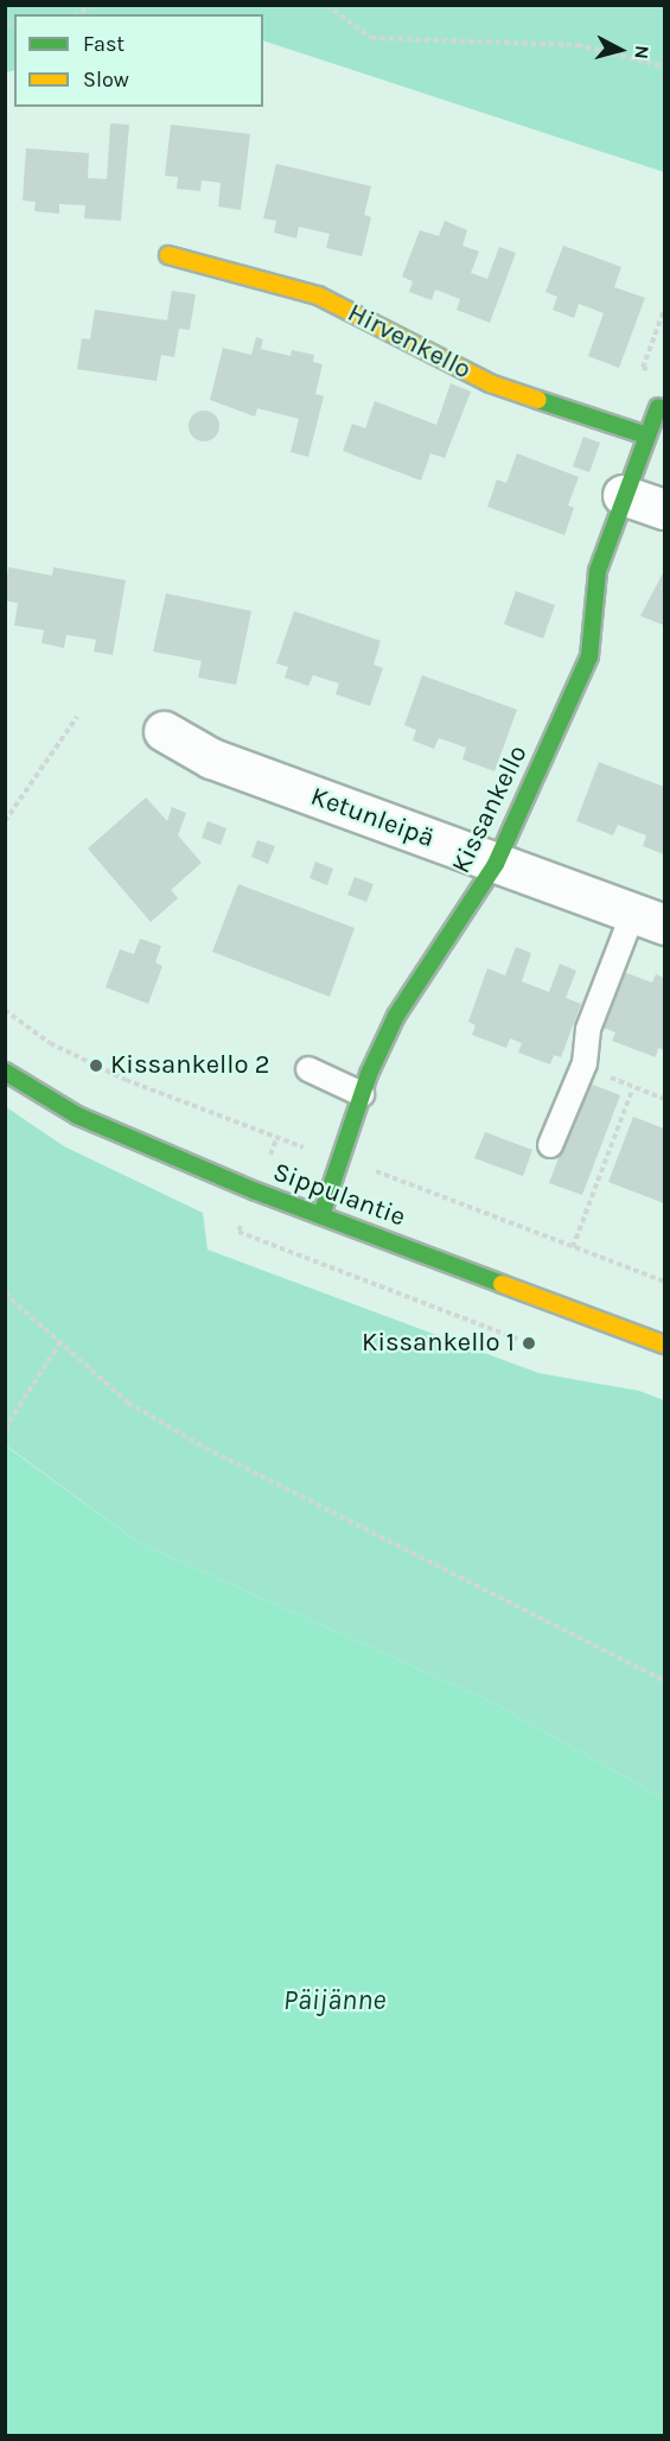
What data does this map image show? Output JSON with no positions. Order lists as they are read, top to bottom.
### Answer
{
  "streets": {
    "street": [
      "Hirvenkello",
      "Kissankello",
      "Ketunleipä",
      "Sippulantie"
    ]
  },
  "crossings": [
    ["Hirvenkello", "Kissankello"],
    ["Kissankello", "Ketunleipä"],
    ["Kissankello", "Sippulantie"]
  ],
  "water": ["Päijänne"],
  "places": ["Kissankello 2", "Kissankello 1"],
  "legend": ["Fast", "Slow"],
  "north": "right"
}
